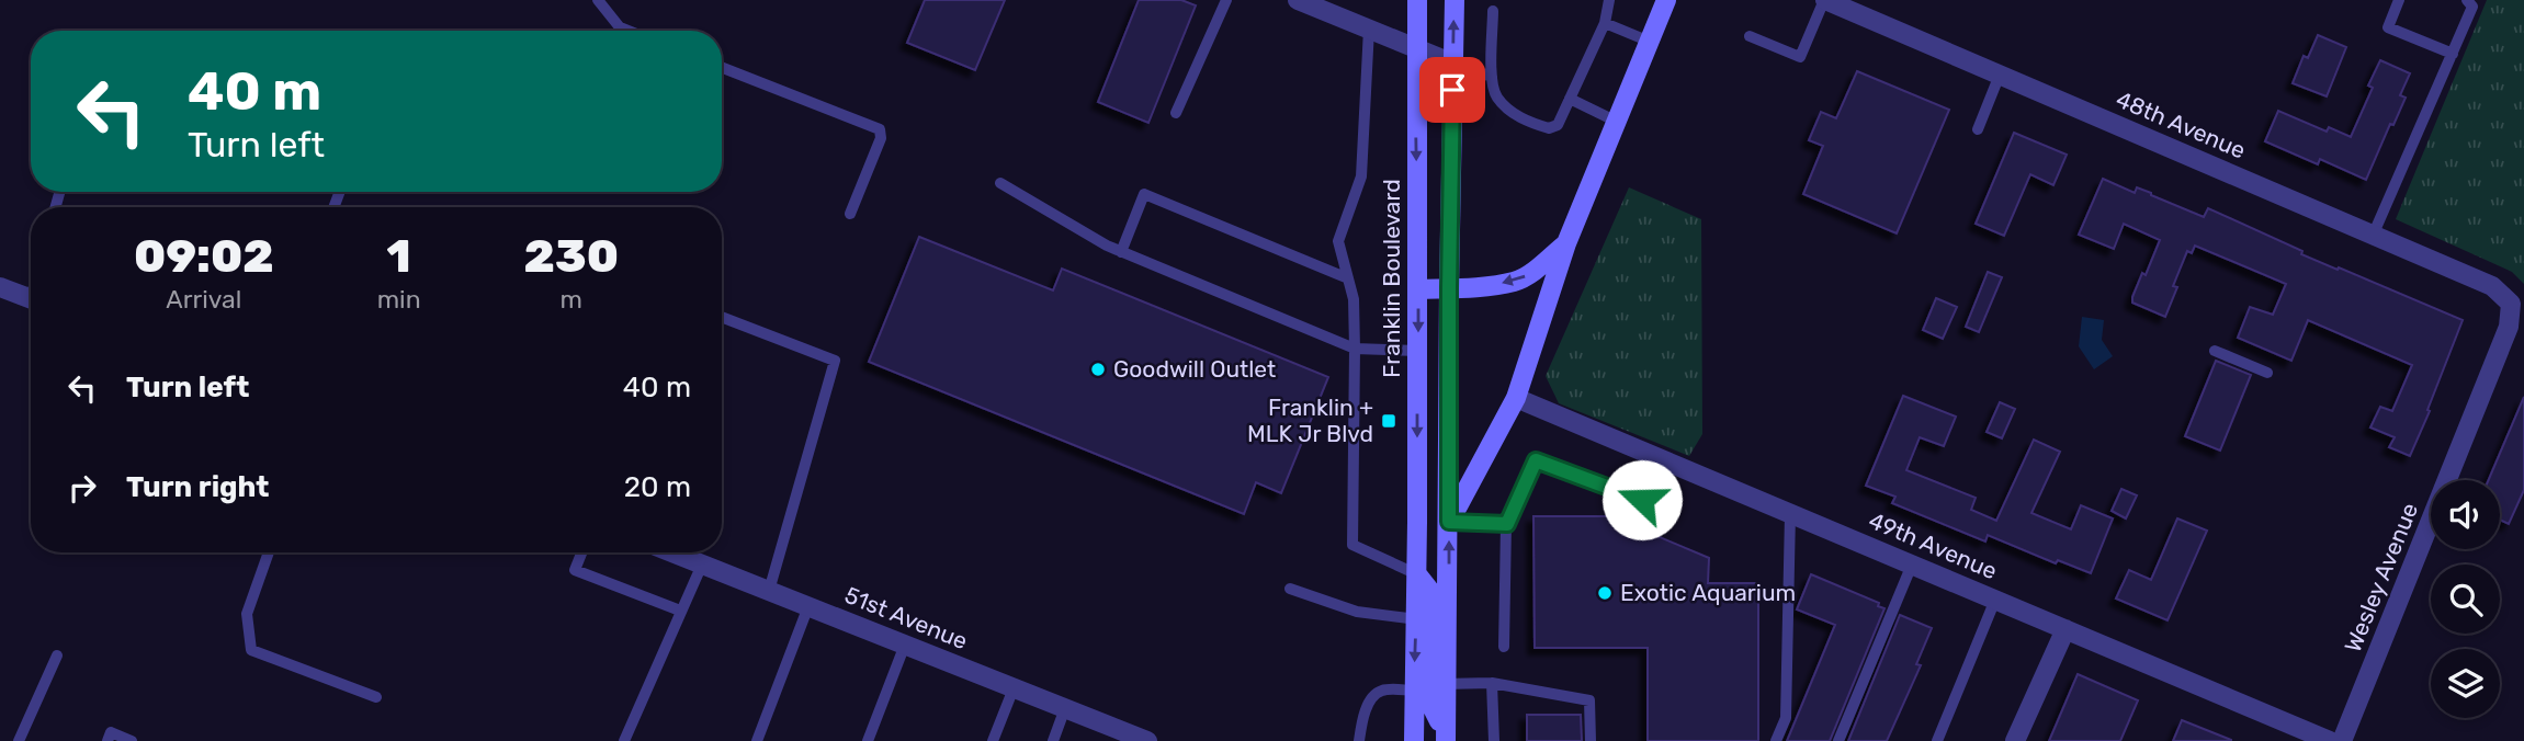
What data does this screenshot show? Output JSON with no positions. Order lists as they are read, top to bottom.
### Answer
{
  "streets": {
    "main road": ["Franklin Boulevard"],
    "street": [
      "48th Avenue",
      "49th Avenue",
      "Wesley Avenue",
      "51st Avenue"
    ]
  },
  "crossings": [
    ["48th Avenue", "Wesley Avenue"]
  ],
  "places": {
    "other": ["Goodwill Outlet", "Exotic Aquarium"],
    "transit": ["Franklin + MLK Jr Blvd"]
  },
  "page": {
    "turn": ["40 m", "Turn left"],
    "eta": [
      "09:02",
      "Arrival",
      "1",
      "min",
      "230",
      "m"
    ],
    "list": [
      {
        "name": "Turn left",
        "value": "40 m"
      },
      {
        "name": "Turn right",
        "value": "20 m"
      }
    ]
  }
}
